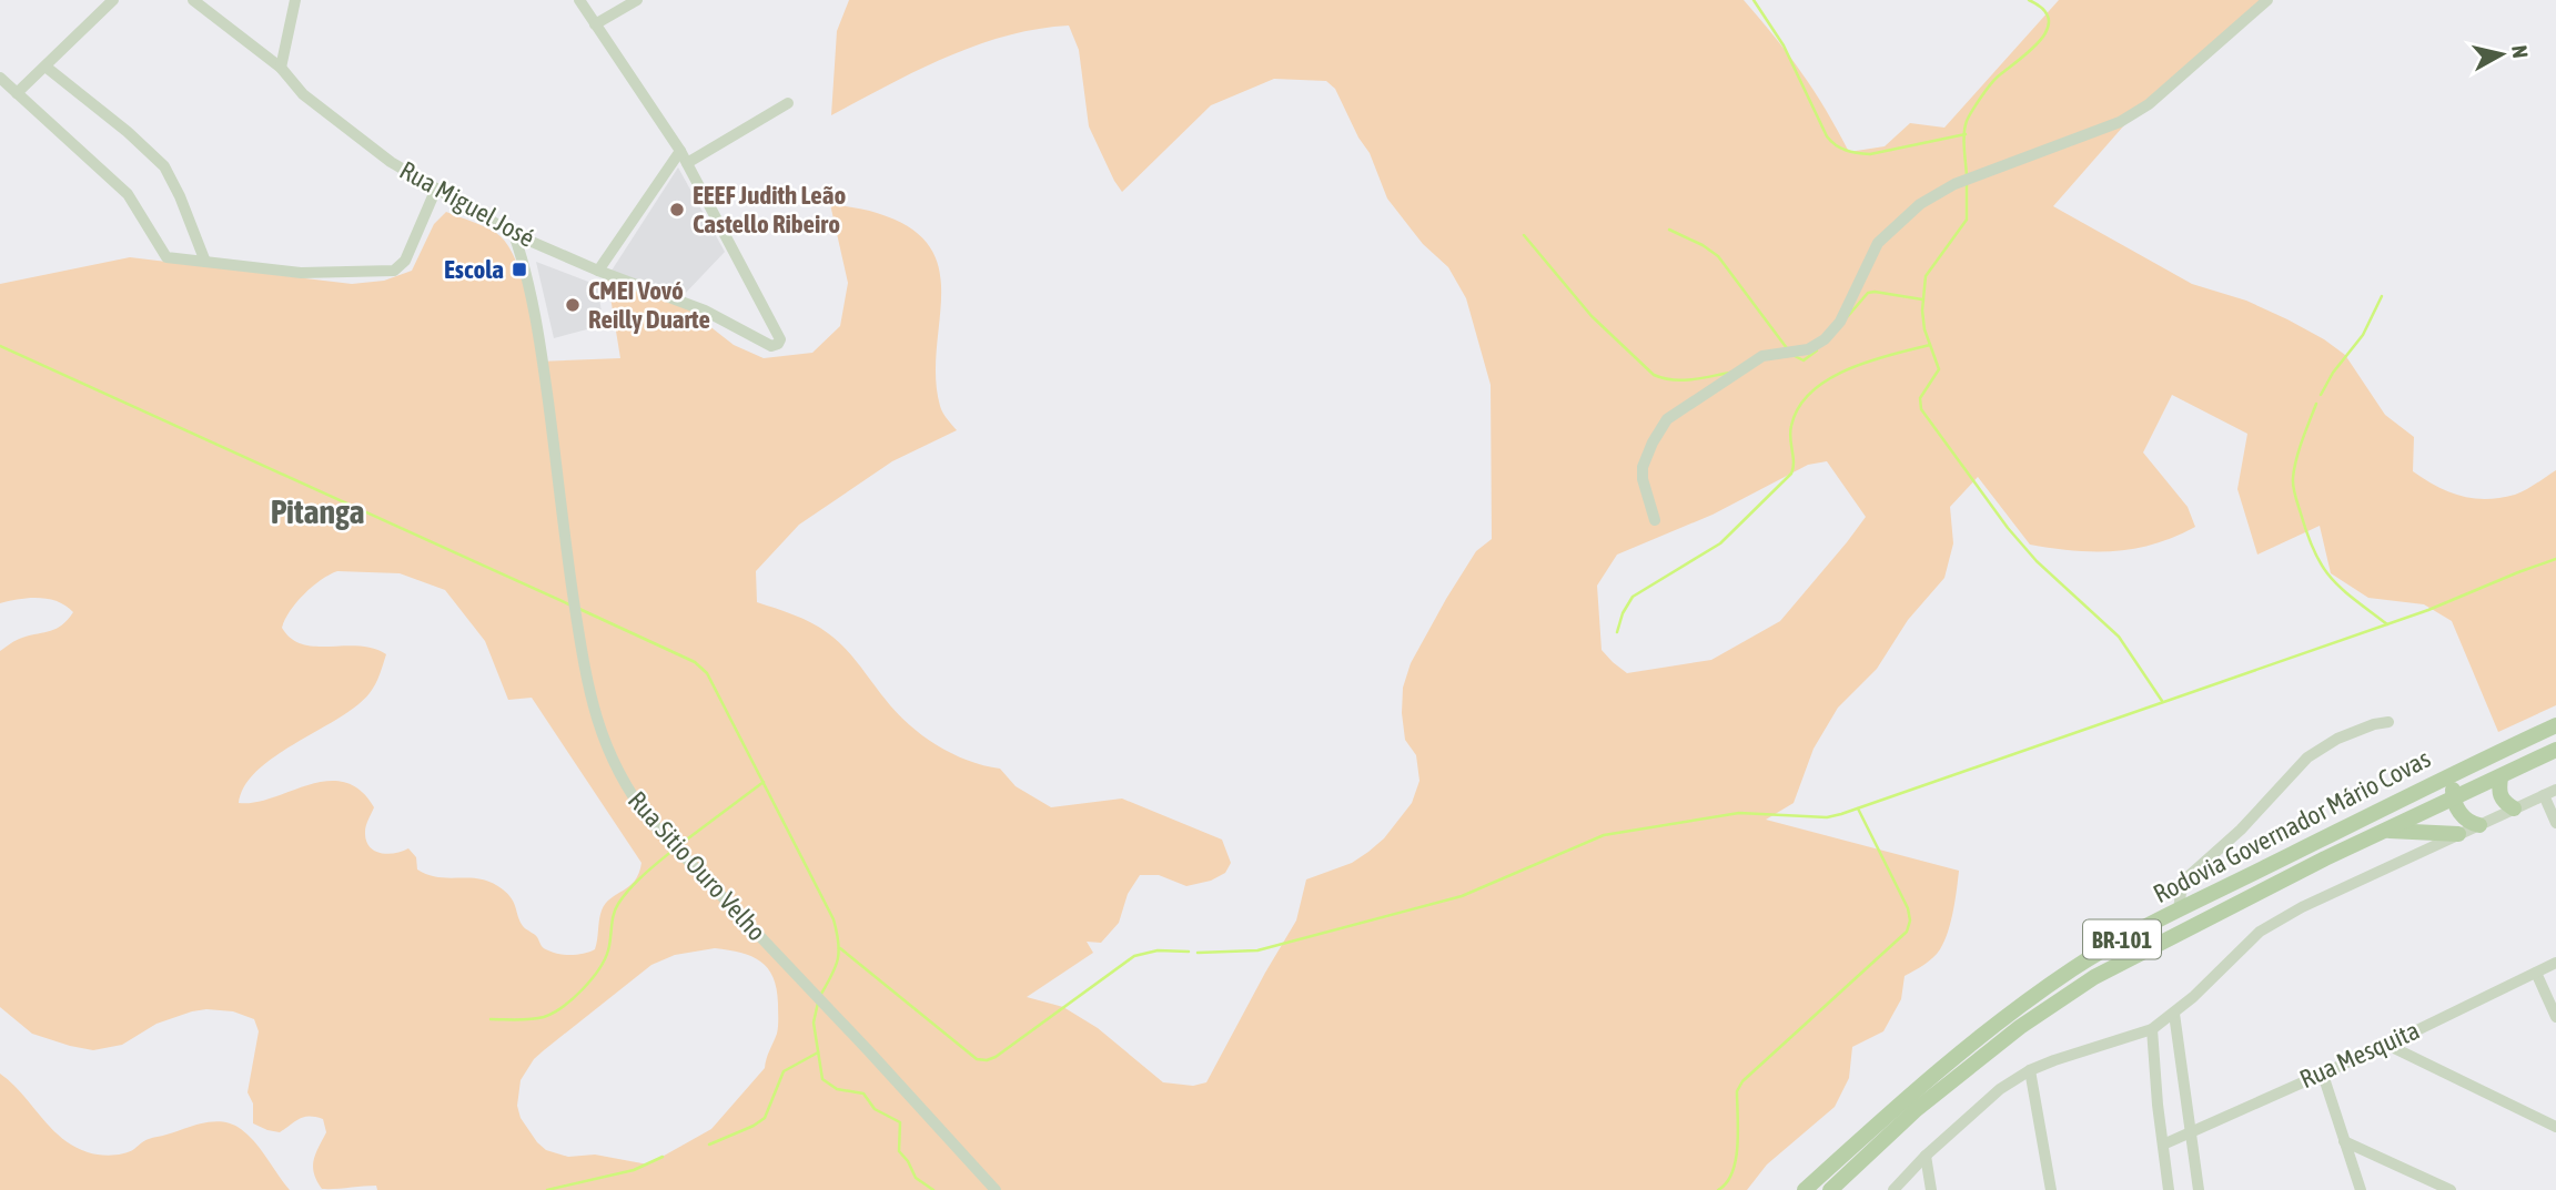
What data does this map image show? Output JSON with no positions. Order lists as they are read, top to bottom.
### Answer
{
  "streets": {
    "main road": ["Rodovia Governador Mário Covas", "BR-101"],
    "street": ["Rua Miguel José", "Rua Sitio Ouro Velho", "Rua Mesquita"]
  },
  "crossings": [
    ["Rua Miguel José", "Rua Sitio Ouro Velho"]
  ],
  "districts": ["Pitanga"],
  "places": {
    "other": ["EEEF Judith Leão Castello Ribeiro", "CMEI Vovó Reilly Duarte"],
    "transit": ["Escola"]
  },
  "north": "right"
}
